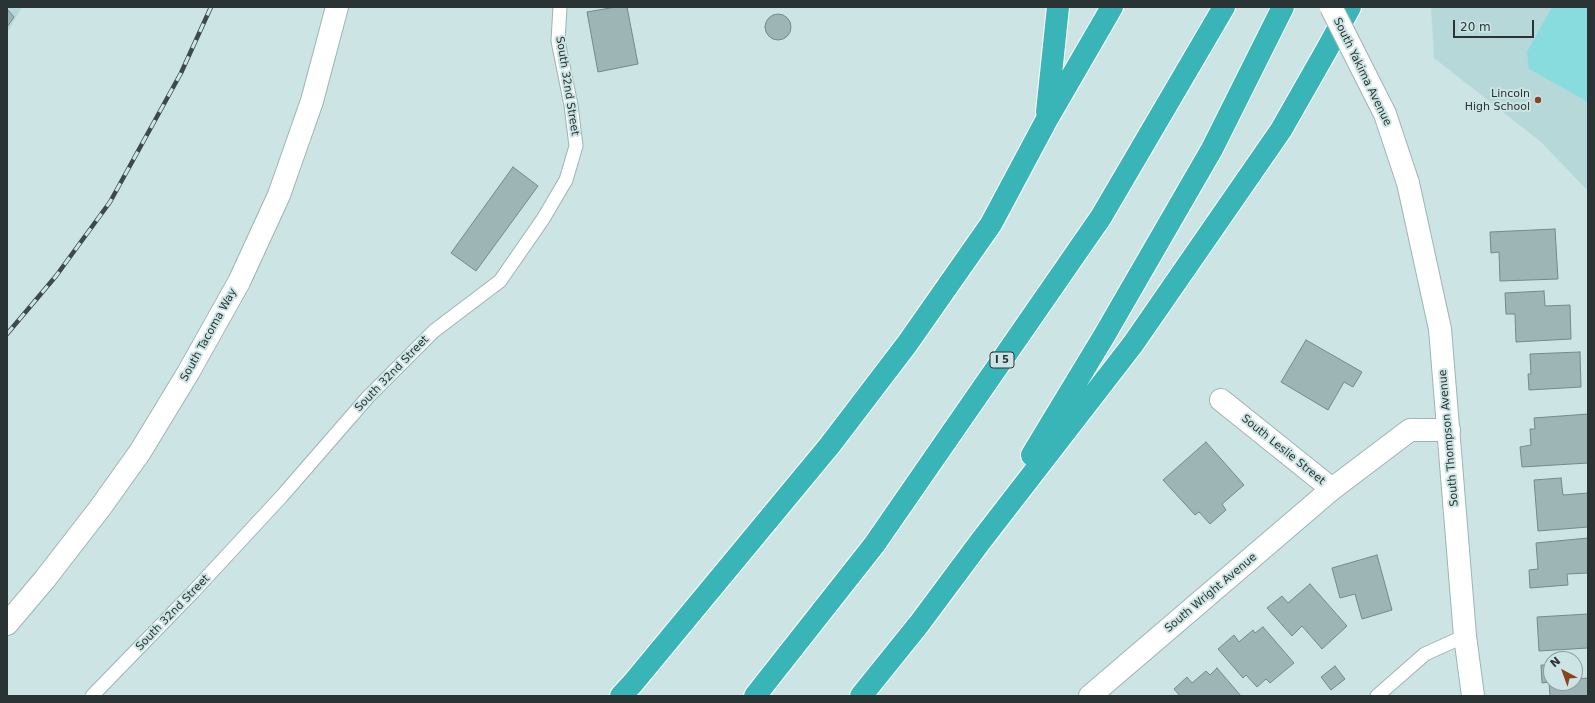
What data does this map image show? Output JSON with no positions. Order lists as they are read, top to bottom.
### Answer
{
  "streets": {
    "highway": ["I 5"],
    "main road": [
      "South Yakima Avenue",
      "South Tacoma Way",
      "South Thompson Avenue",
      "South Leslie Street",
      "South Wright Avenue"
    ],
    "lane": ["South 32nd Street"]
  },
  "crossings": [
    ["South Yakima Avenue", "South Thompson Avenue"],
    ["South Thompson Avenue", "South Leslie Street"],
    ["South Leslie Street", "South Wright Avenue"]
  ],
  "places": ["Lincoln High School"],
  "scale_bar": "20 m",
  "north": "top left"
}
